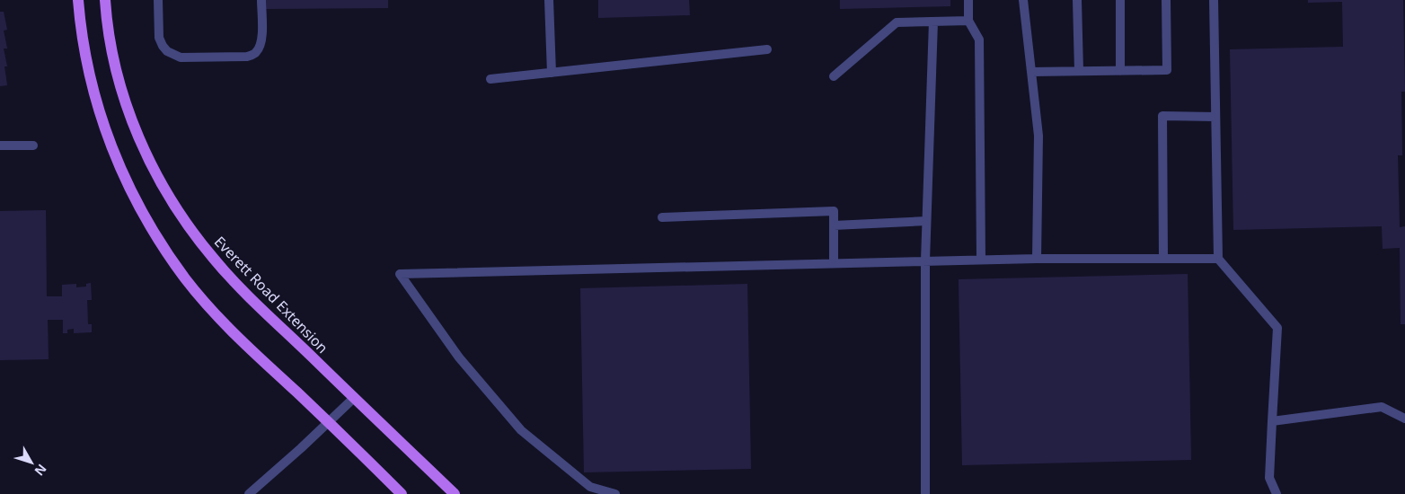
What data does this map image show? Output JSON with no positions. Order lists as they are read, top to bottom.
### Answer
{
  "streets": {
    "main road": ["Everett Road Extension"]
  },
  "north": "bottom right"
}
